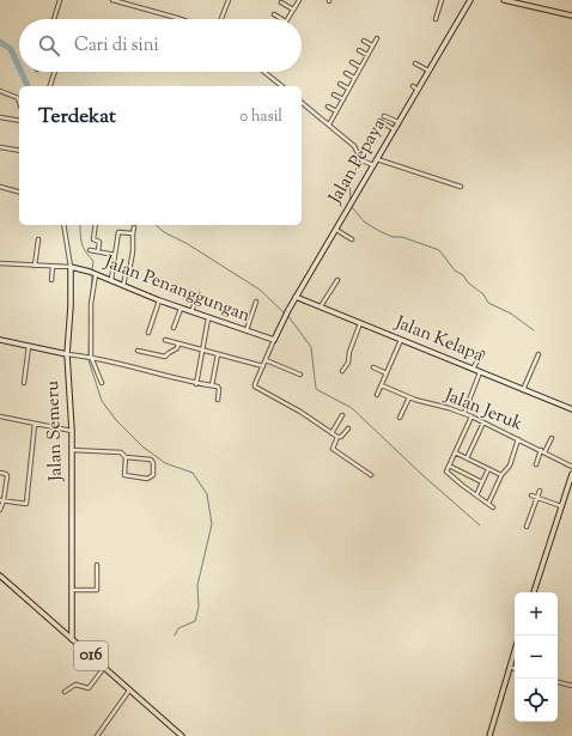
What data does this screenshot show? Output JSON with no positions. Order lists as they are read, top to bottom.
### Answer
{
  "streets": {
    "main road": ["016"],
    "street": [
      "Jalan Pepaya",
      "Jalan Penanggungan",
      "Jalan Kelapa",
      "Jalan Jeruk",
      "Jalan Semeru"
    ]
  },
  "crossings": [
    ["Jalan Pepaya", "Jalan Penanggungan"],
    ["Jalan Pepaya", "Jalan Kelapa"],
    ["Jalan Penanggungan", "Jalan Semeru"],
    ["Jalan Semeru", "016"]
  ],
  "page": {
    "search": "Cari di sini",
    "heading": ["Terdekat", "0 hasil"],
    "map_buttons": ["+", "−"]
  }
}
